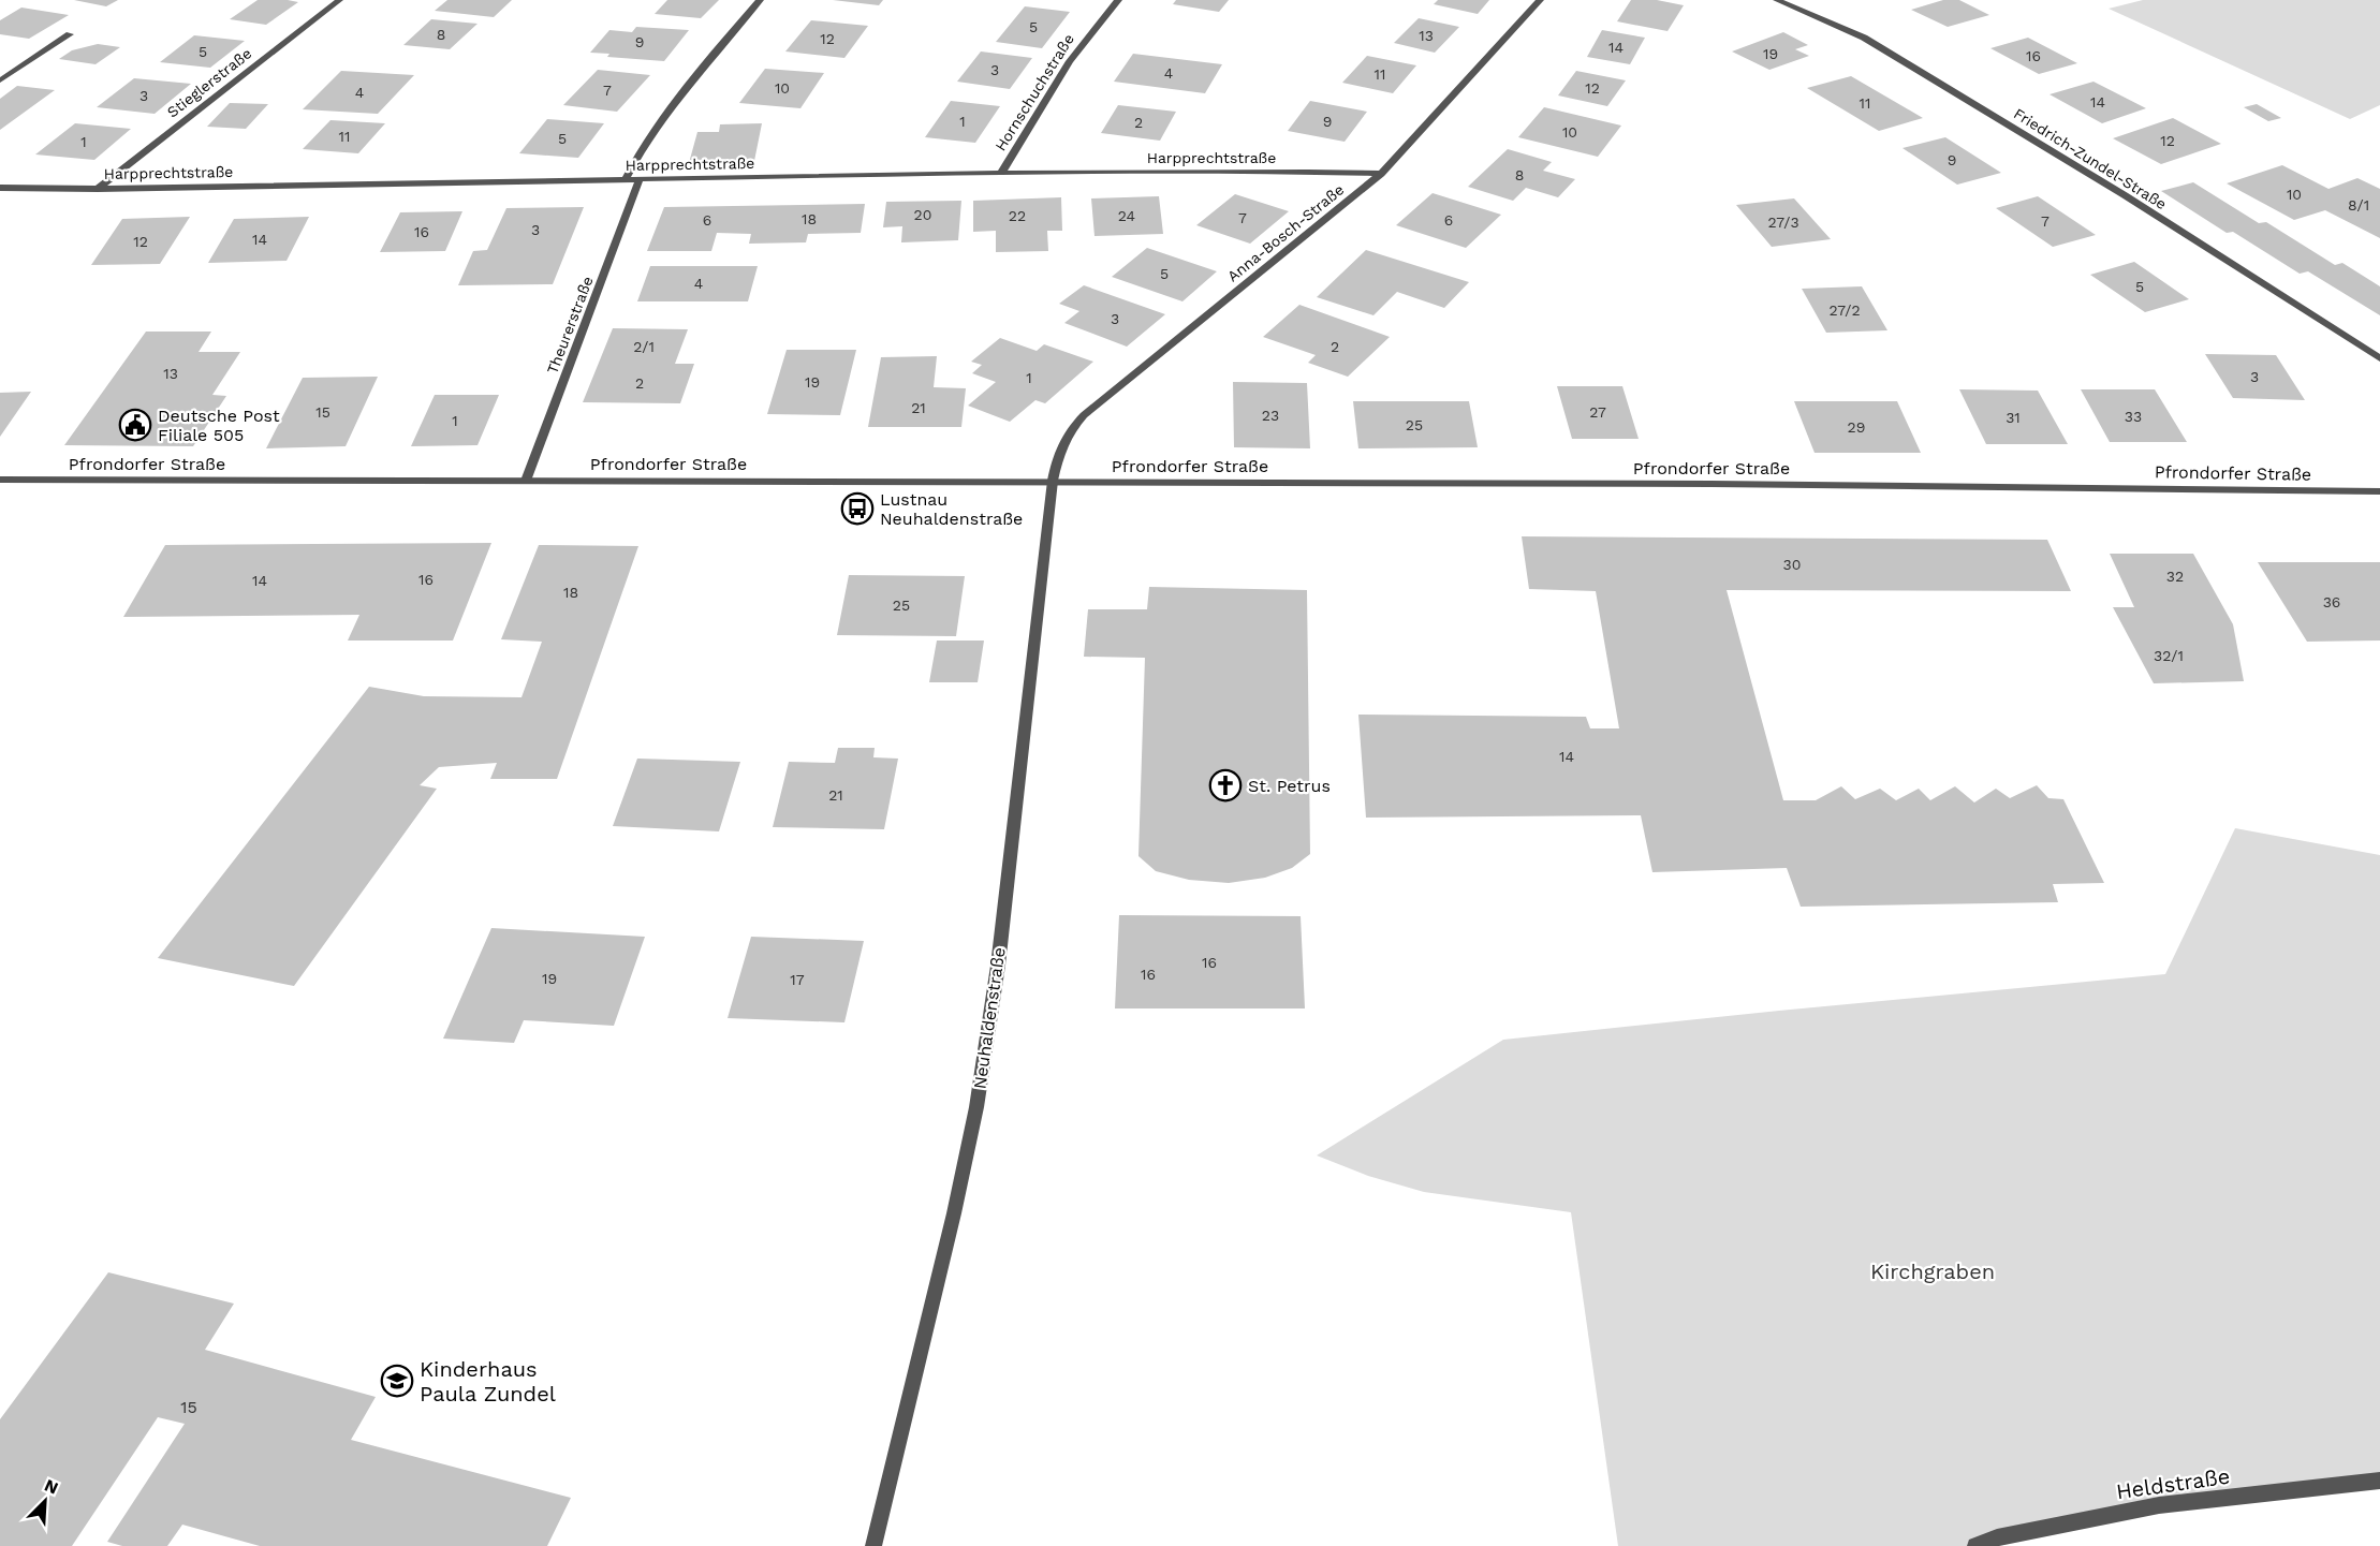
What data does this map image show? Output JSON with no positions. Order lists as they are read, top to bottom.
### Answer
{
  "streets": {
    "street": [
      "Stieglerstraße",
      "Hornschuchstraße",
      "Harpprechtstraße",
      "Friedrich-Zundel-Straße",
      "Anna-Bosch-Straße",
      "Theurerstraße",
      "Pfrondorfer Straße",
      "Neuhaldenstraße",
      "Heldstraße"
    ]
  },
  "crossings": [
    ["Stieglerstraße", "Harpprechtstraße"],
    ["Hornschuchstraße", "Harpprechtstraße"],
    ["Harpprechtstraße", "Anna-Bosch-Straße"],
    ["Harpprechtstraße", "Theurerstraße"],
    ["Anna-Bosch-Straße", "Pfrondorfer Straße"],
    ["Anna-Bosch-Straße", "Neuhaldenstraße"],
    ["Theurerstraße", "Pfrondorfer Straße"],
    ["Pfrondorfer Straße", "Neuhaldenstraße"]
  ],
  "parks": ["Kirchgraben"],
  "places": {
    "public building": ["Deutsche Post Filiale 505"],
    "bus stop": ["Lustnau Neuhaldenstraße"],
    "church": ["St. Petrus"],
    "school or university": ["Kinderhaus Paula Zundel"]
  },
  "house_numbers": [
    "5",
    "8",
    "13",
    "12",
    "9",
    "14",
    "5",
    "19",
    "16",
    "3",
    "4",
    "11",
    "10",
    "12",
    "7",
    "4",
    "3",
    "14",
    "11",
    "1",
    "9",
    "2",
    "10",
    "11",
    "5",
    "12",
    "1",
    "9",
    "8",
    "10",
    "8/1",
    "20",
    "22",
    "24",
    "7",
    "18",
    "6",
    "6",
    "7",
    "27/3",
    "3",
    "16",
    "14",
    "12",
    "5",
    "4",
    "5",
    "27/2",
    "3",
    "2/1",
    "2",
    "13",
    "3",
    "1",
    "19",
    "2",
    "21",
    "15",
    "27",
    "23",
    "33",
    "31",
    "1",
    "25",
    "29",
    "30",
    "32",
    "16",
    "14",
    "18",
    "36",
    "25",
    "32/1",
    "14",
    "21",
    "16",
    "16",
    "19",
    "17",
    "15"
  ],
  "north": "top right"
}
